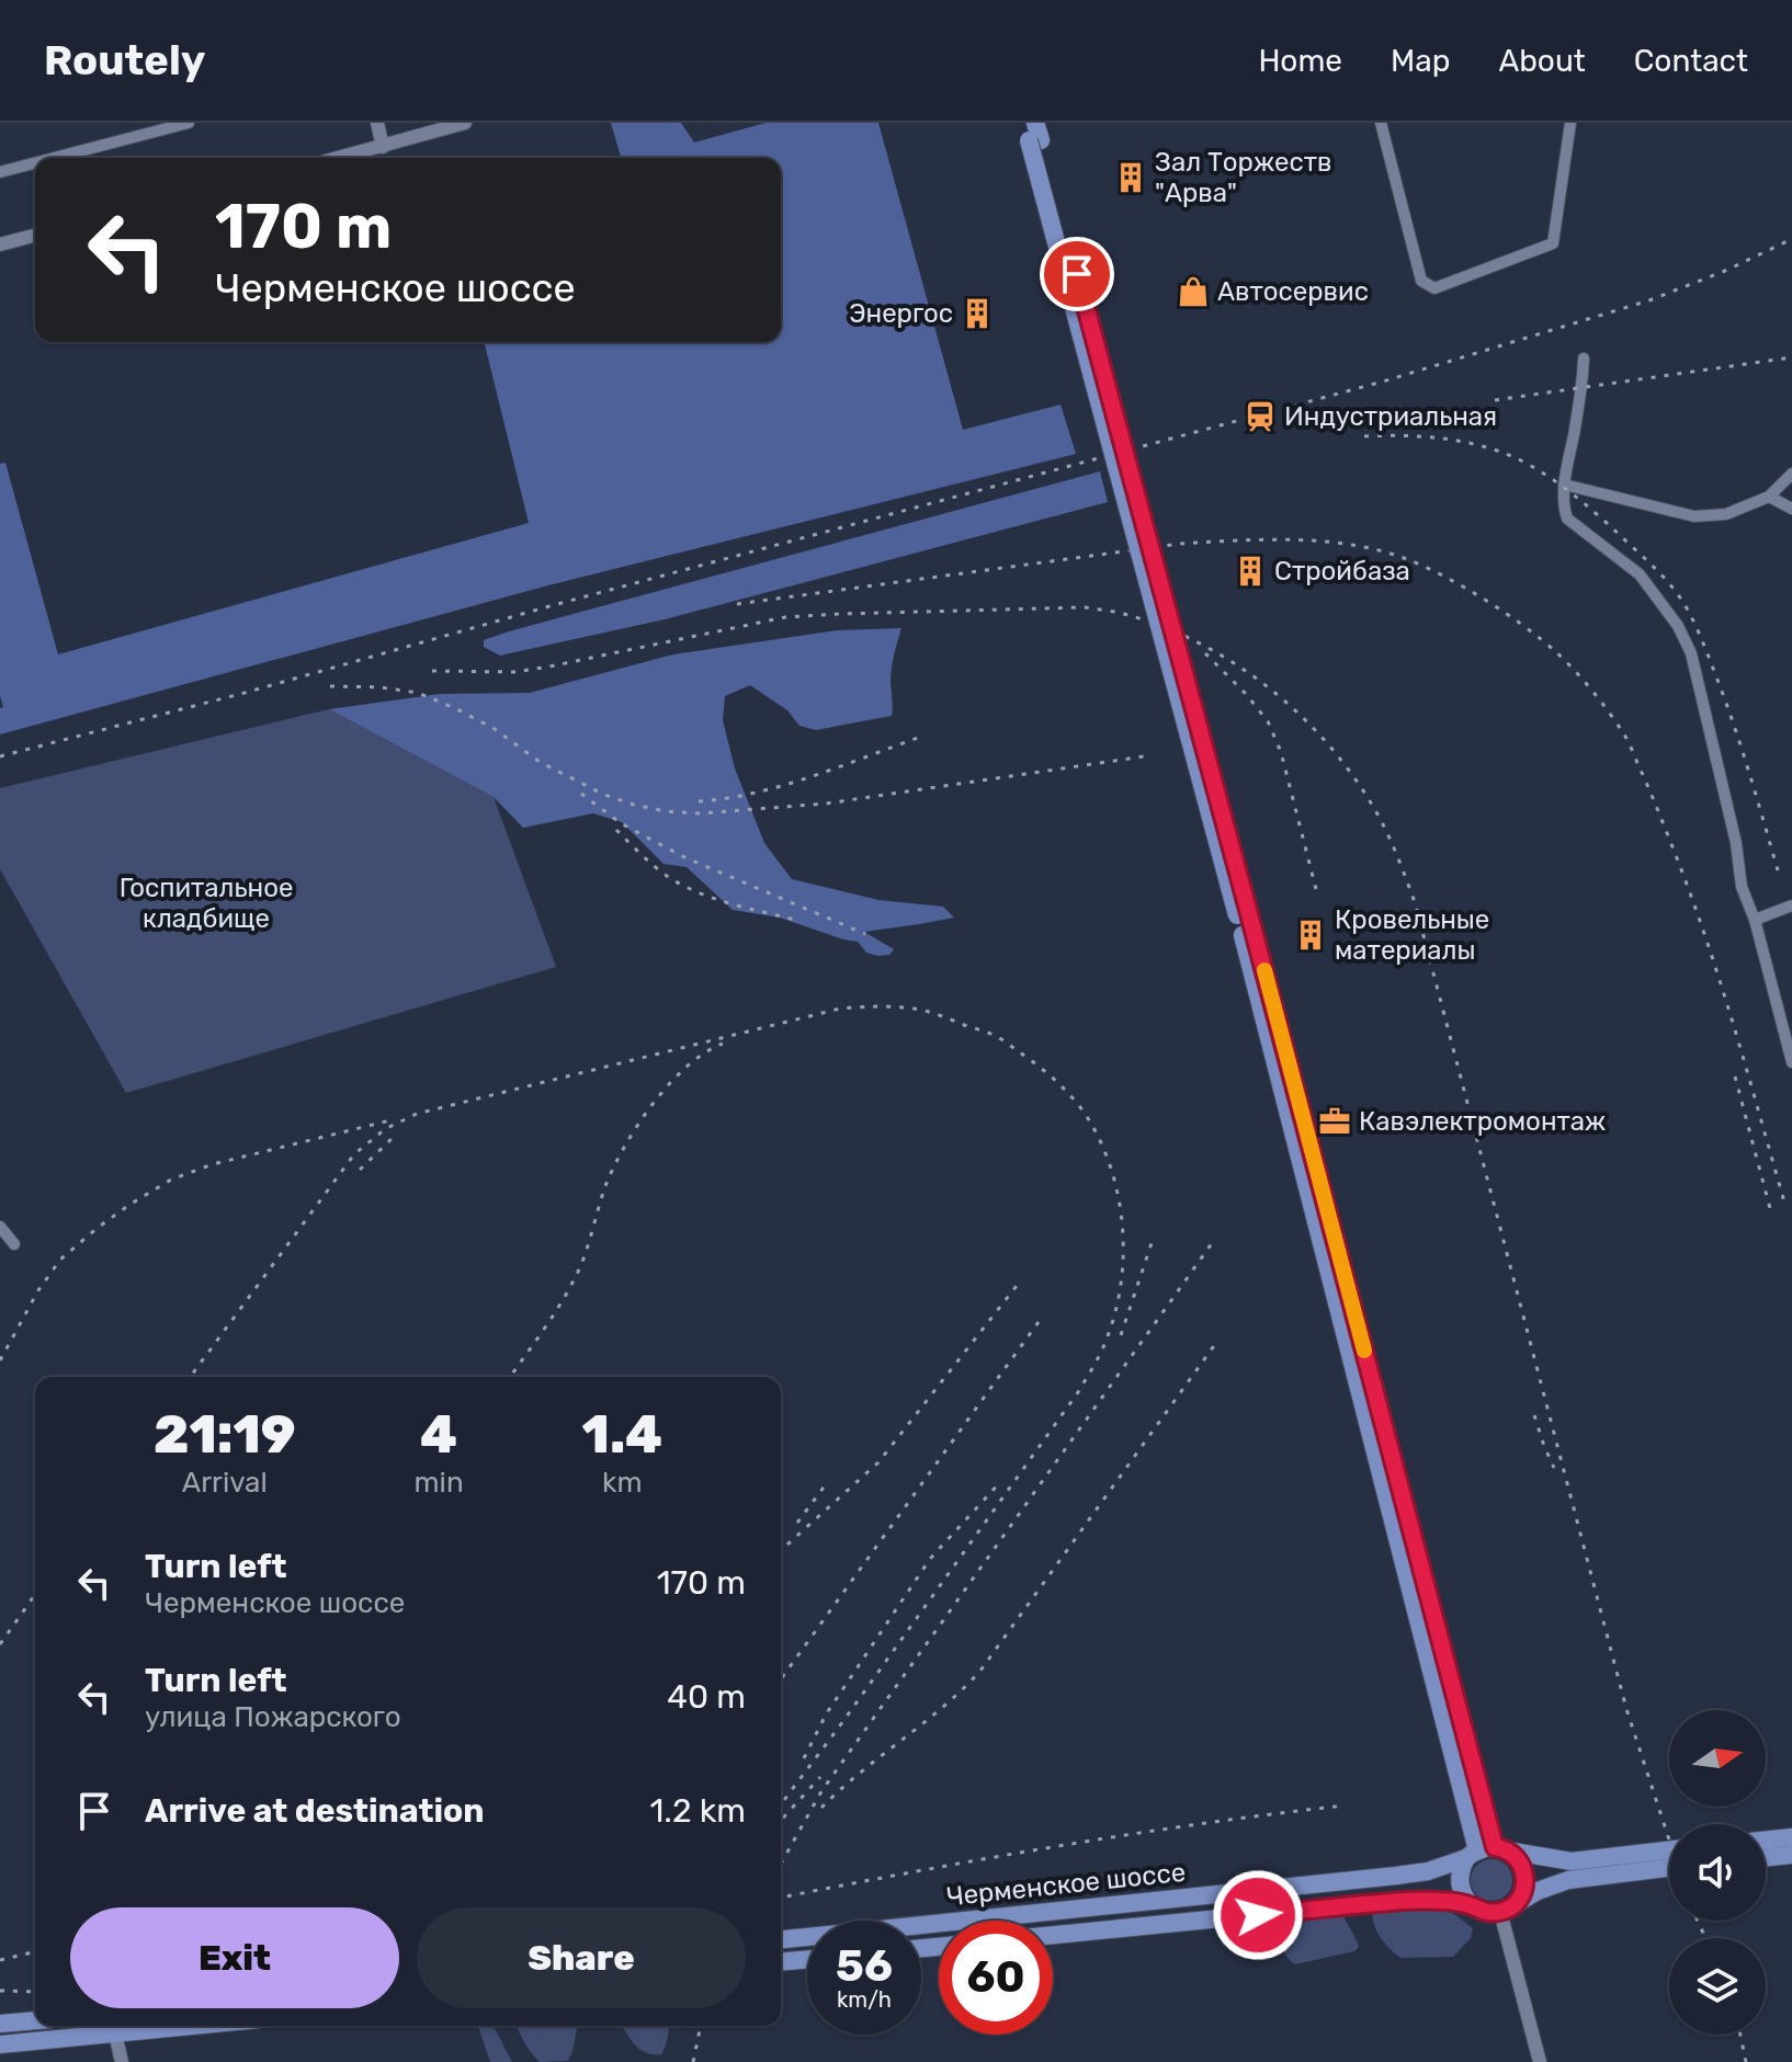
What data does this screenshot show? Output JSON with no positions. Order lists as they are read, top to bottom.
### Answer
{
  "streets": {
    "main road": ["Черменское шоссе"]
  },
  "parks": ["Госпитальное кладбище"],
  "places": {
    "building": [
      "Зал Торжеств \"Арва\"",
      "Энергос",
      "Стройбаза",
      "Кровельные материалы"
    ],
    "shop": ["Автосервис"],
    "station": ["Индустриальная"],
    "office": ["Кавэлектромонтаж"]
  },
  "north": "right",
  "page": {
    "header": "Routely",
    "nav": [
      "Home",
      "Map",
      "About",
      "Contact"
    ],
    "turn": ["170 m", "Черменское шоссе"],
    "eta": [
      "21:19",
      "Arrival",
      "4",
      "min",
      "1.4",
      "km"
    ],
    "list": [
      {
        "name": "Turn left",
        "note": "Черменское шоссе",
        "value": "170 m"
      },
      {
        "name": "Turn left",
        "note": "улица Пожарского",
        "value": "40 m"
      },
      {
        "name": "Arrive at destination",
        "value": "1.2 km"
      }
    ],
    "buttons": ["Exit", "Share"],
    "speed": "56 km/h",
    "limit": "60"
  }
}
